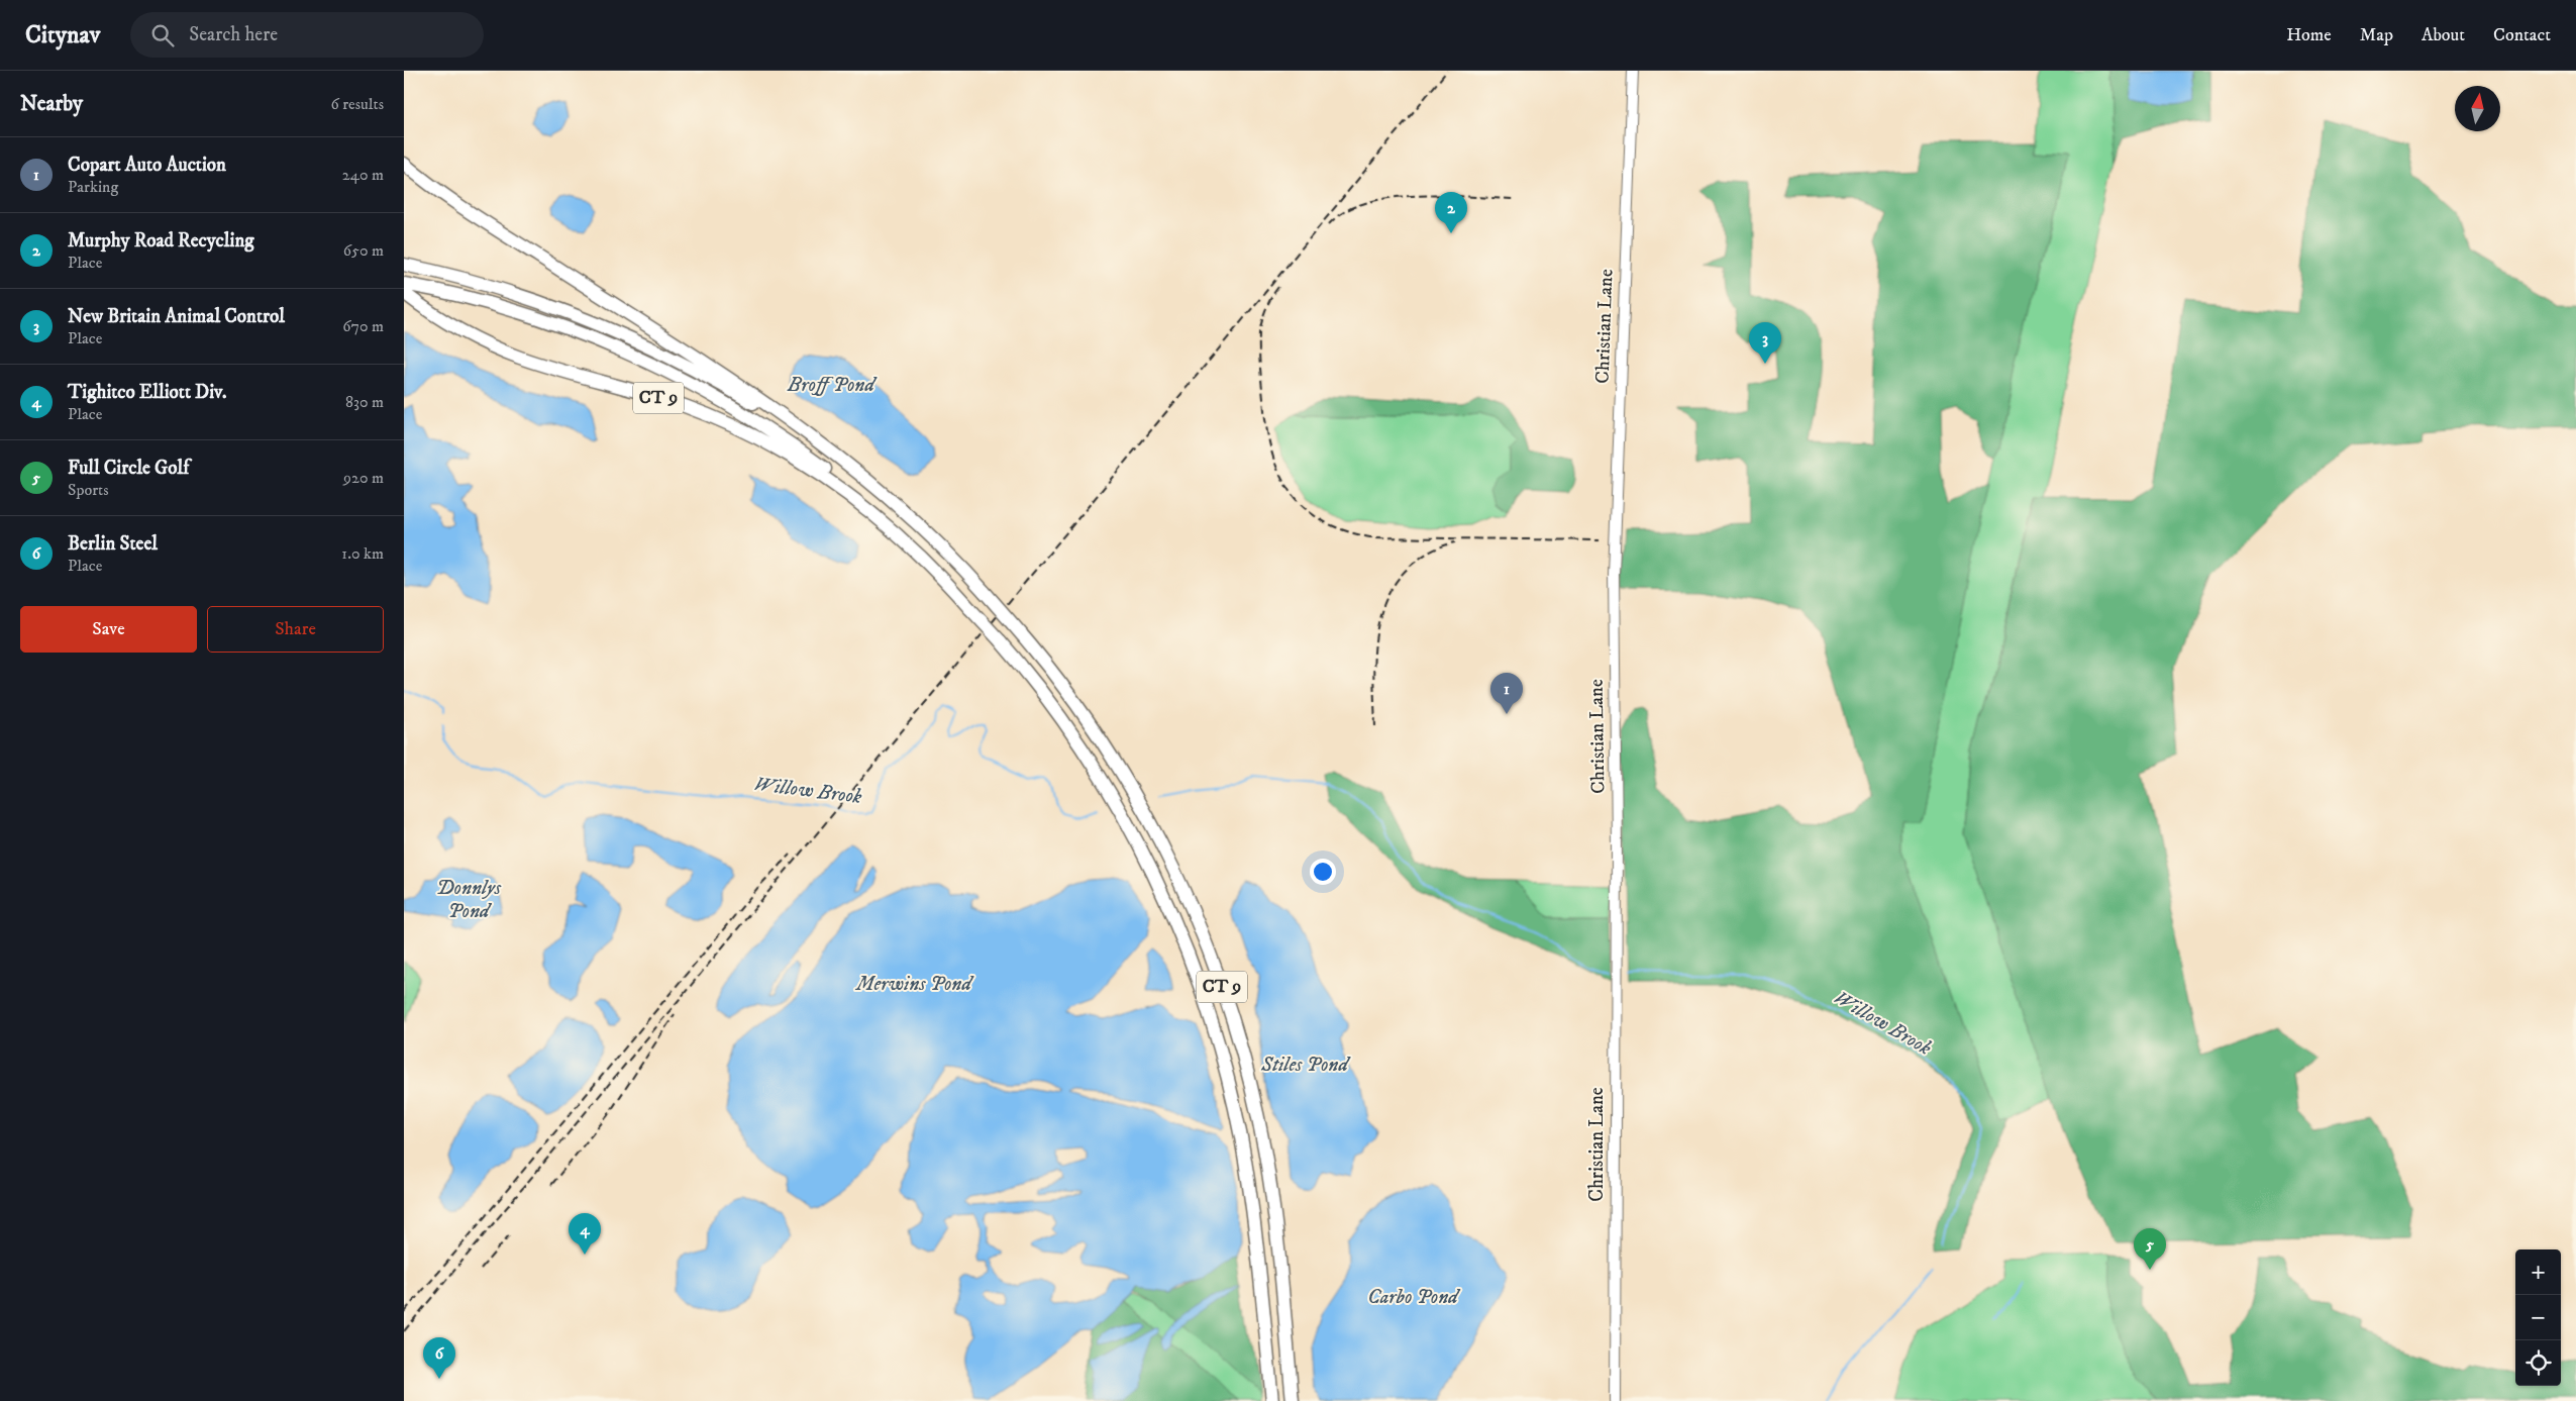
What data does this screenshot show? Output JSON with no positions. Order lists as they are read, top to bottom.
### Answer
{
  "streets": {
    "highway": ["CT 9"],
    "main road": ["Christian Lane"]
  },
  "water": [
    "Broff Pond",
    "Willow Brook",
    "Donnlys Pond",
    "Merwins Pond",
    "Stiles Pond",
    "Carbo Pond"
  ],
  "north": "top",
  "page": {
    "header": "Citynav",
    "search": "Search here",
    "nav": [
      "Home",
      "Map",
      "About",
      "Contact"
    ],
    "heading": ["Nearby", "6 results"],
    "list": [
      {
        "mark": "1",
        "name": "Copart Auto Auction",
        "note": "Parking",
        "value": "240 m"
      },
      {
        "mark": "2",
        "name": "Murphy Road Recycling",
        "note": "Place",
        "value": "650 m"
      },
      {
        "mark": "3",
        "name": "New Britain Animal Control",
        "note": "Place",
        "value": "670 m"
      },
      {
        "mark": "4",
        "name": "Tighitco Elliott Div.",
        "note": "Place",
        "value": "830 m"
      },
      {
        "mark": "5",
        "name": "Full Circle Golf",
        "note": "Sports",
        "value": "920 m"
      },
      {
        "mark": "6",
        "name": "Berlin Steel",
        "note": "Place",
        "value": "1.0 km"
      }
    ],
    "pins": [
      "2",
      "3",
      "1",
      "4",
      "5",
      "6"
    ],
    "buttons": ["Save", "Share"],
    "map_buttons": ["+", "−"]
  }
}
